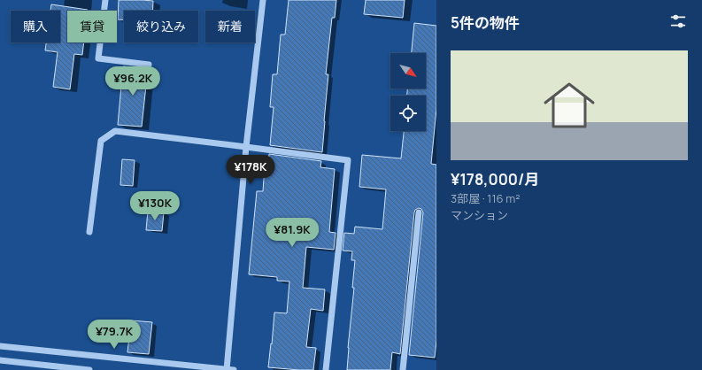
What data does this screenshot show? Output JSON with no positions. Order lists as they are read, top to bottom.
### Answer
{
  "north": "bottom right",
  "page": {
    "heading": "5件の物件",
    "chip": [
      "購入",
      "賃貸",
      "絞り込み",
      "新着"
    ],
    "list": [
      {
        "name": "¥178,000/月",
        "note": "3部屋 · 116 m² · マンション"
      }
    ],
    "price": [
      "¥96.2K",
      "¥178K",
      "¥130K",
      "¥81.9K",
      "¥79.7K"
    ]
  }
}
